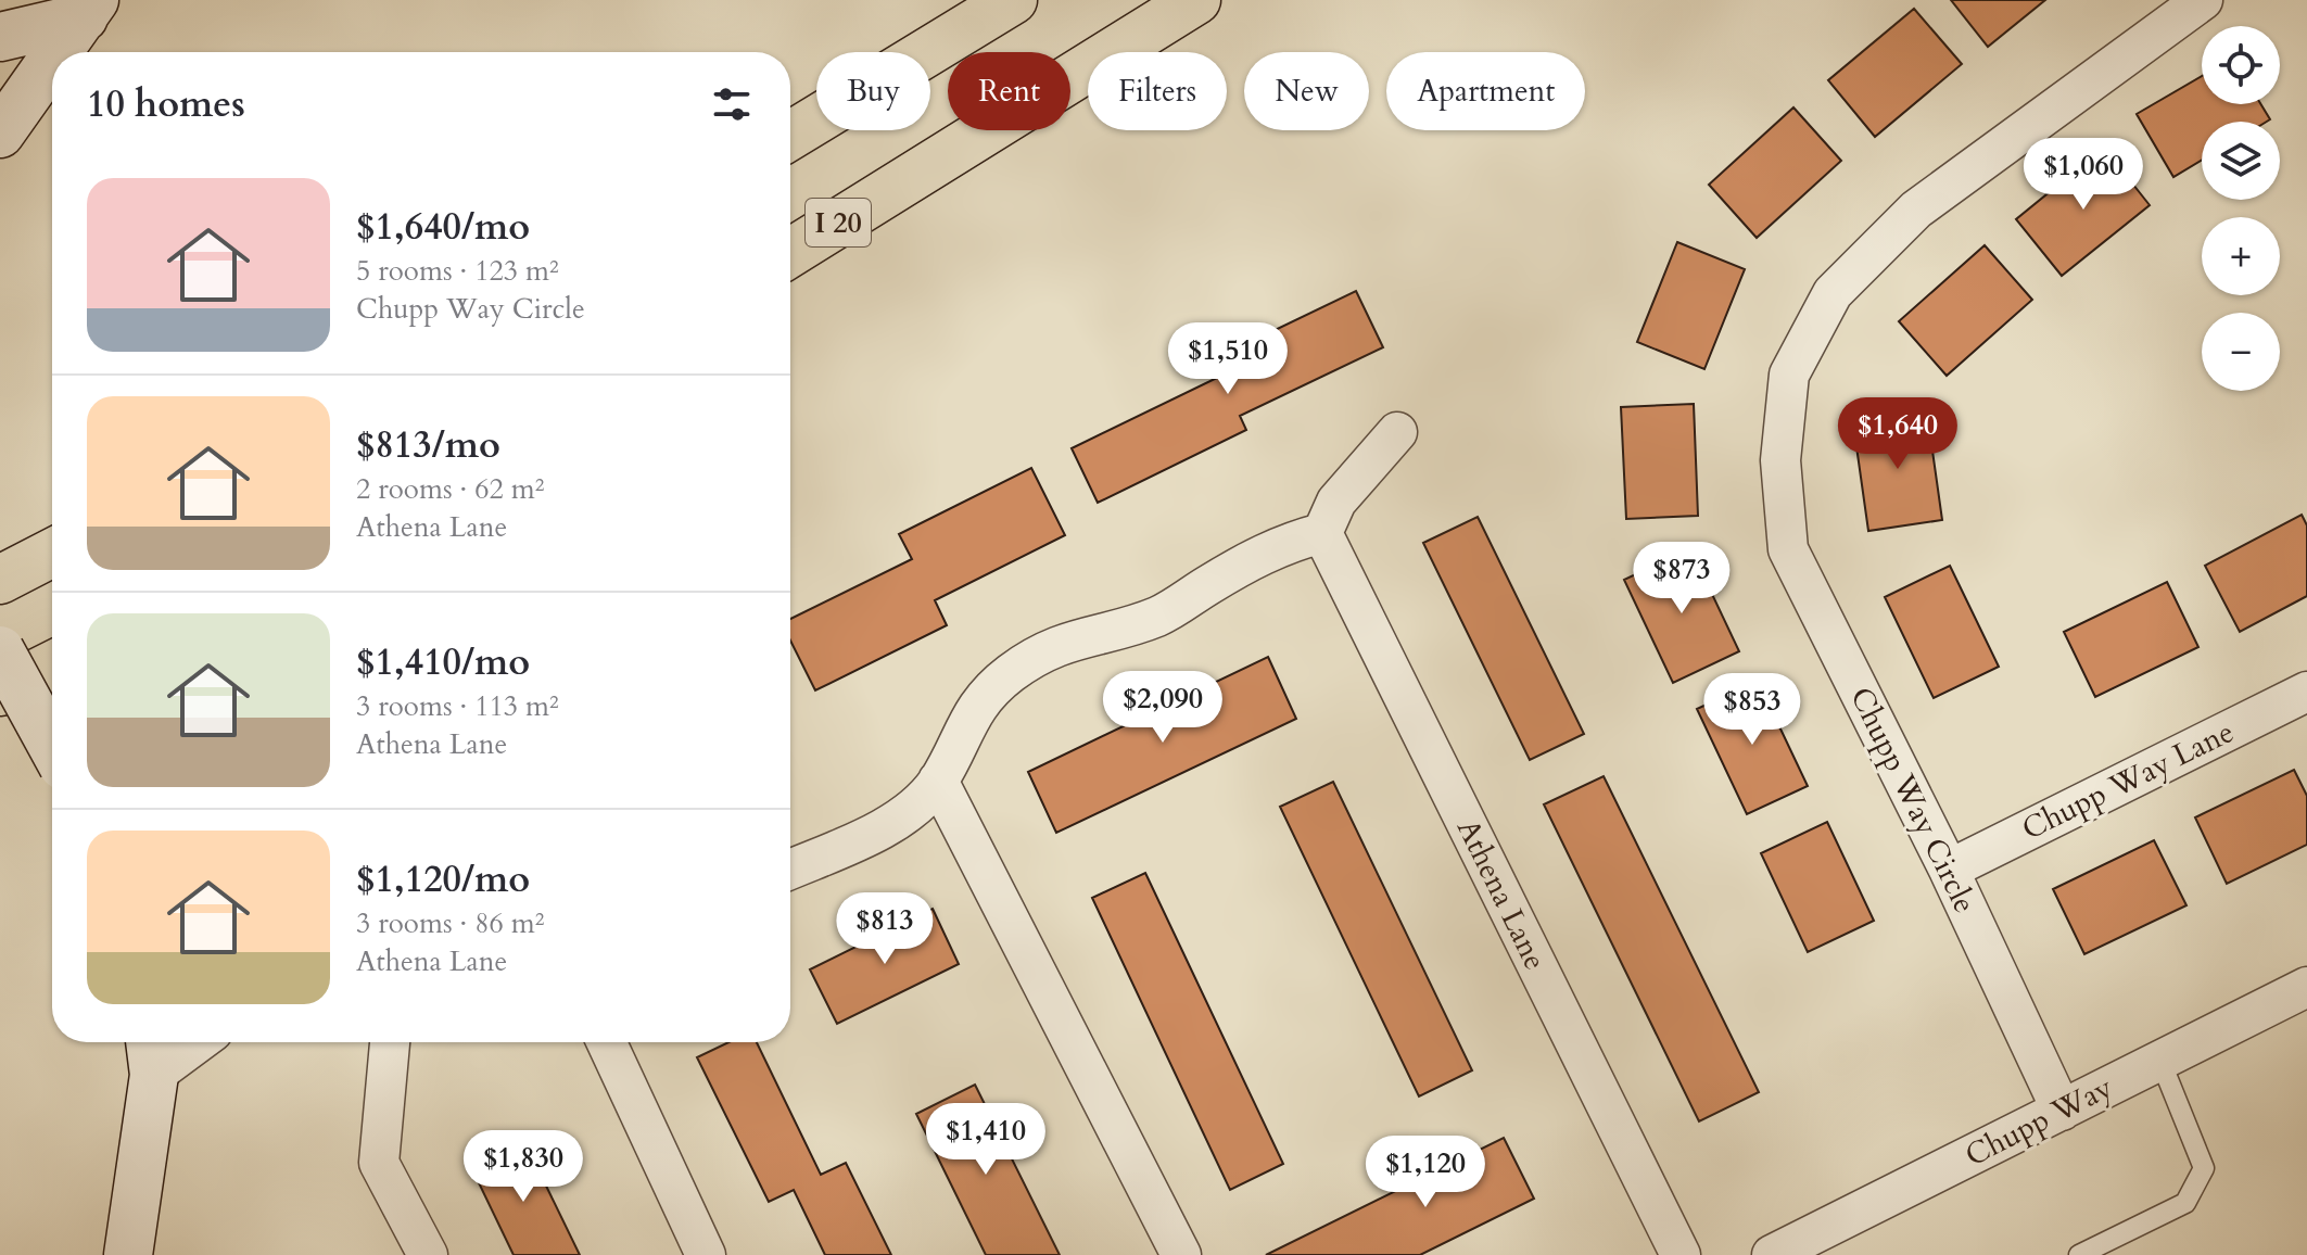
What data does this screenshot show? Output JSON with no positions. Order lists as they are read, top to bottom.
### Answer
{
  "streets": {
    "highway": ["I 20"],
    "street": [
      "Chupp Way Lane",
      "Chupp Way Circle",
      "Athena Lane",
      "Chupp Way"
    ]
  },
  "crossings": [
    ["Chupp Way Lane", "Chupp Way Circle"],
    ["Chupp Way Circle", "Chupp Way"]
  ],
  "page": {
    "map_buttons": ["+", "−"],
    "chip": [
      "Buy",
      "Rent",
      "Filters",
      "New",
      "Apartment"
    ],
    "heading": "10 homes",
    "price": [
      "$1,060",
      "$1,510",
      "$1,640",
      "$873",
      "$2,090",
      "$853",
      "$813",
      "$1,410",
      "$1,830",
      "$1,120"
    ],
    "list": [
      {
        "name": "$1,640/mo",
        "note": "5 rooms · 123 m² · Chupp Way Circle"
      },
      {
        "name": "$813/mo",
        "note": "2 rooms · 62 m² · Athena Lane"
      },
      {
        "name": "$1,410/mo",
        "note": "3 rooms · 113 m² · Athena Lane"
      },
      {
        "name": "$1,120/mo",
        "note": "3 rooms · 86 m² · Athena Lane"
      }
    ]
  }
}
